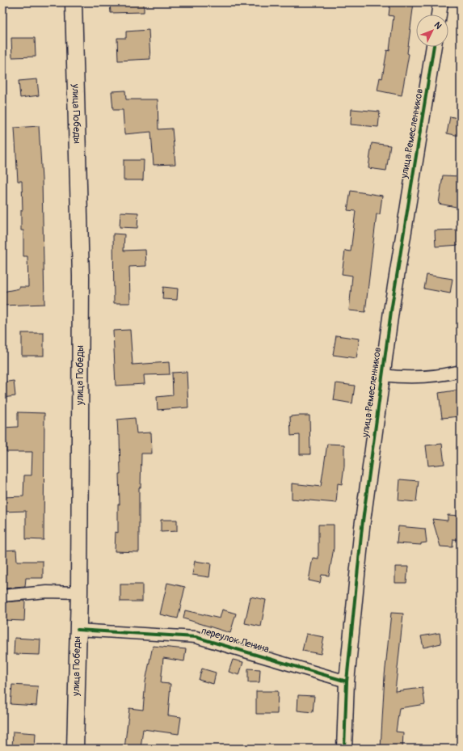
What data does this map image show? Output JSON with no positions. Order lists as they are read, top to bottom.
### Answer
{
  "streets": {
    "main road": ["улица Победы"],
    "street": ["улица Ремесленников", "переулок Ленина"]
  },
  "crossings": [
    ["улица Победы", "переулок Ленина"],
    ["улица Ремесленников", "переулок Ленина"]
  ],
  "north": "top right"
}
